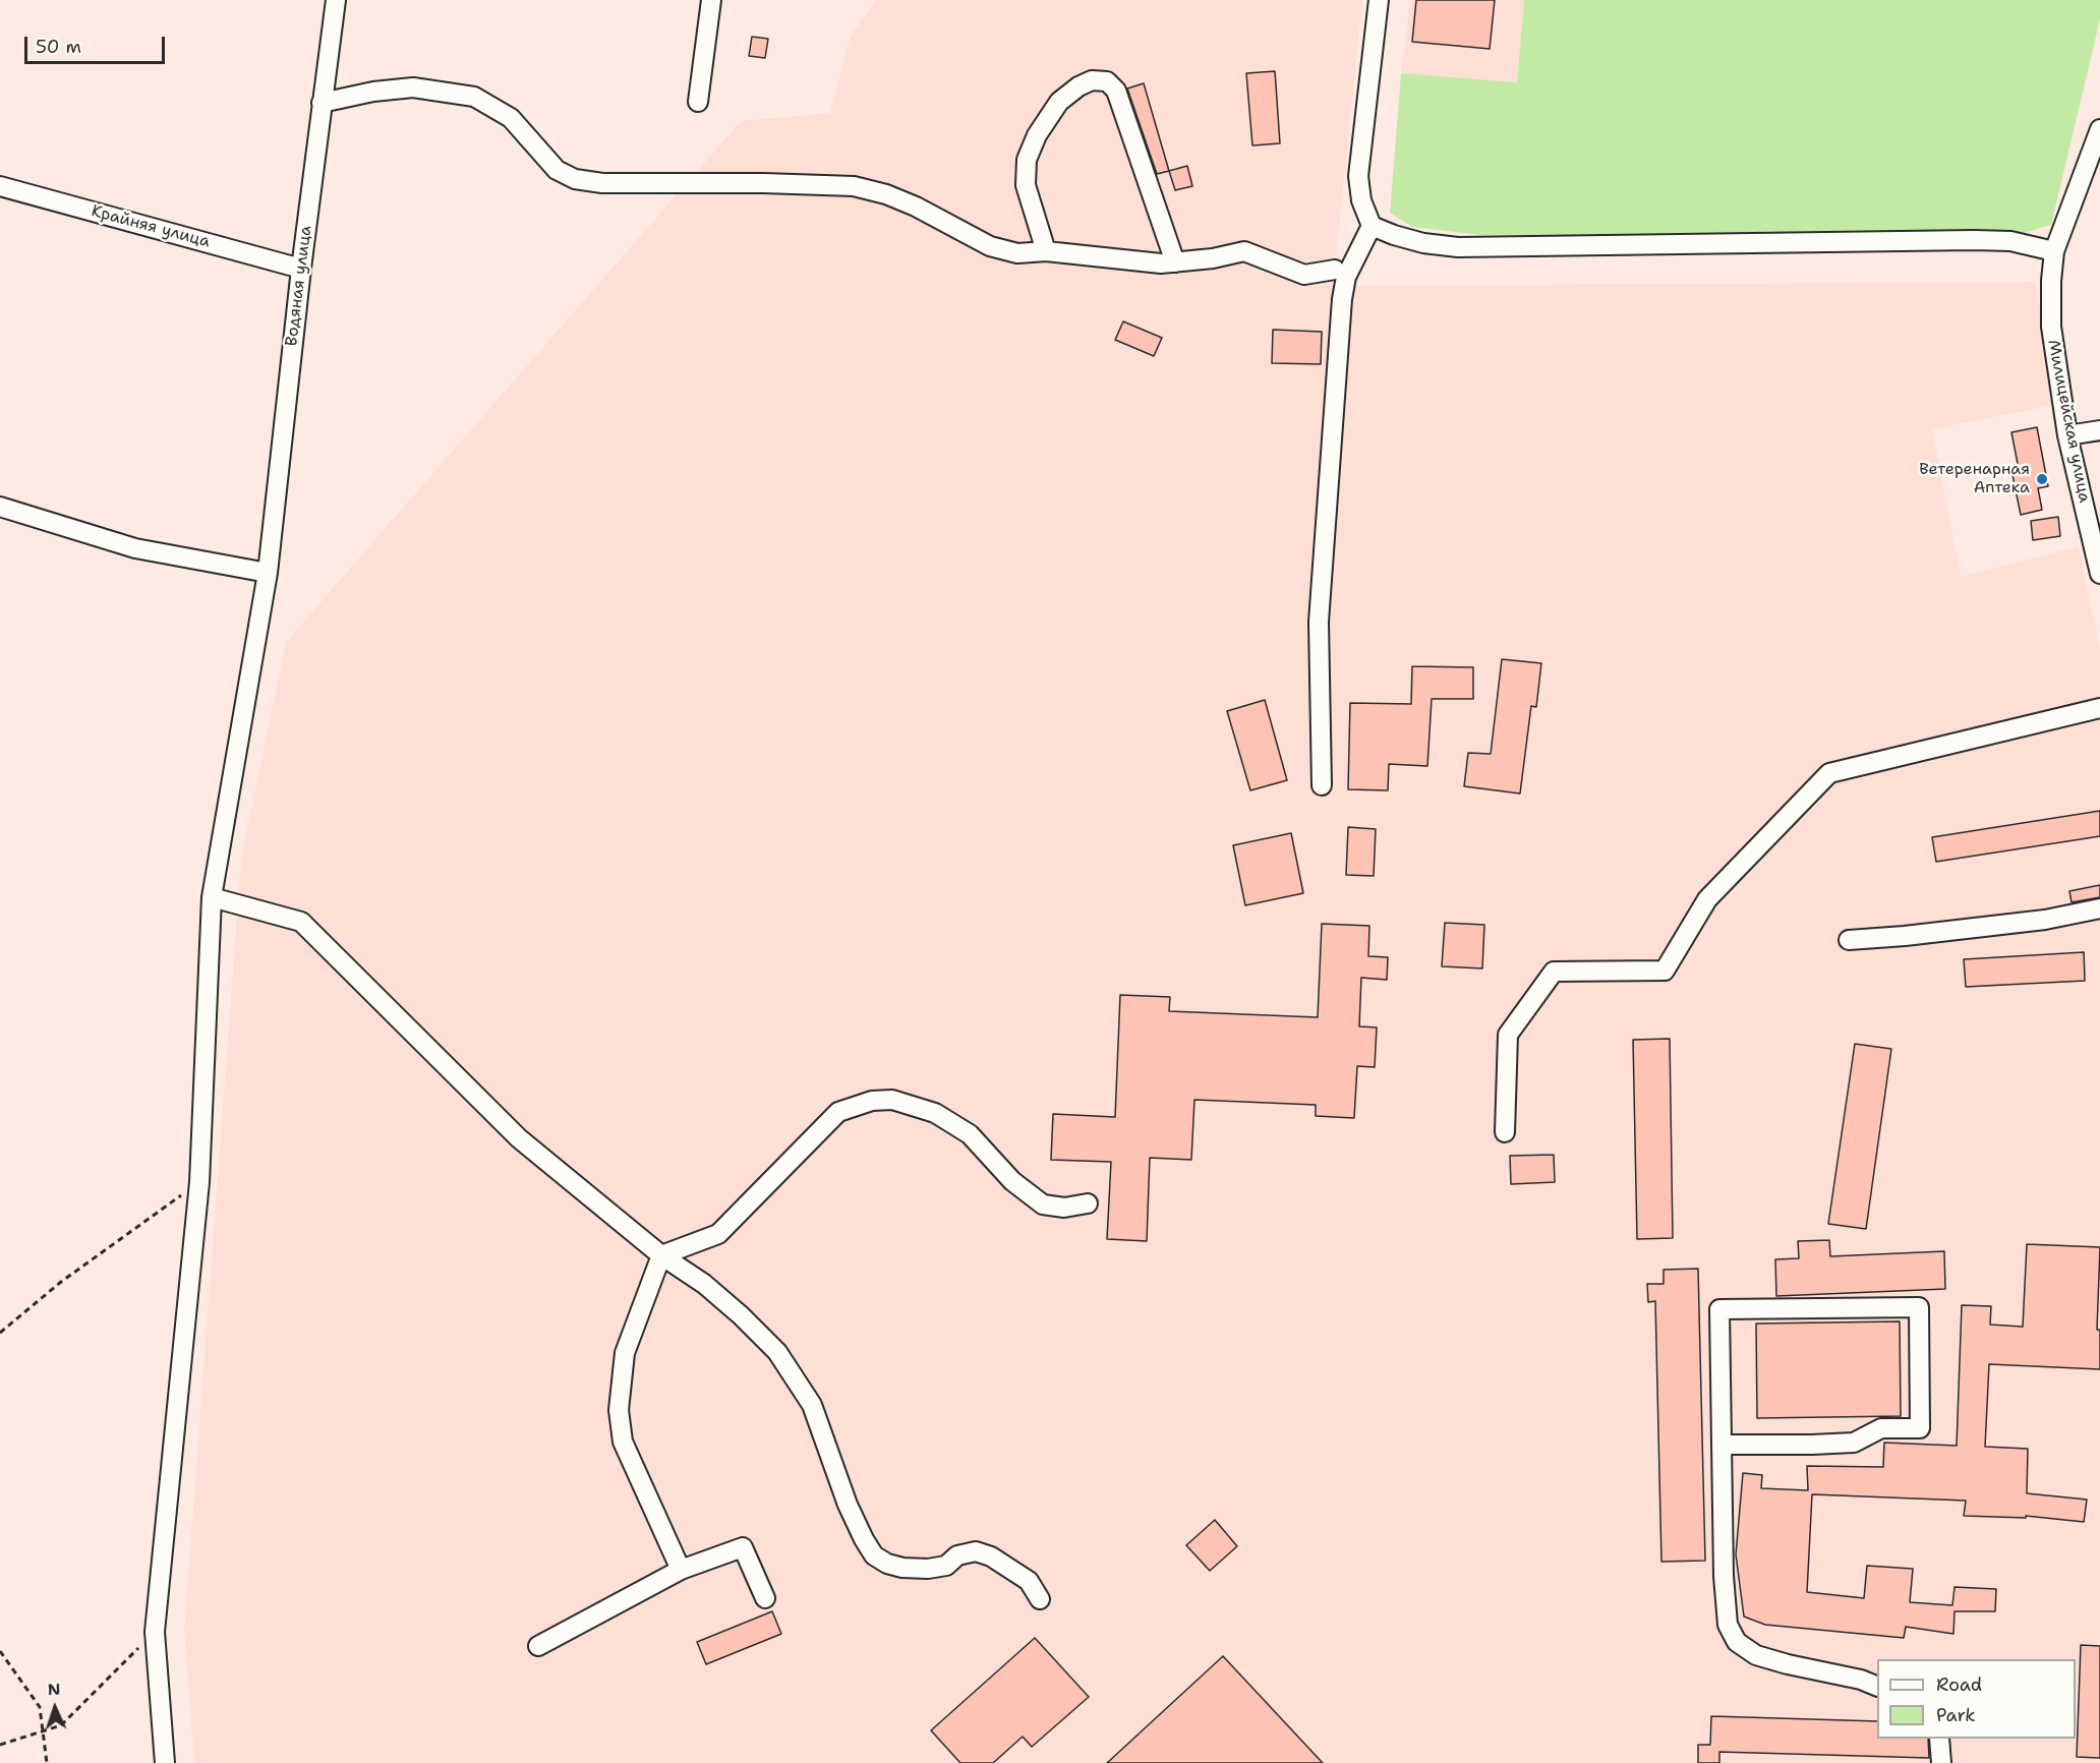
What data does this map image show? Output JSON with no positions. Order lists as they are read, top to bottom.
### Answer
{
  "streets": {
    "street": ["Крайняя улица", "Водяная улица", "Милицейская улица"]
  },
  "crossings": [
    ["Крайняя улица", "Водяная улица"]
  ],
  "places": ["Ветеренарная Аптека"],
  "legend": ["Road", "Park"],
  "scale_bar": "50 m",
  "north": "top"
}
